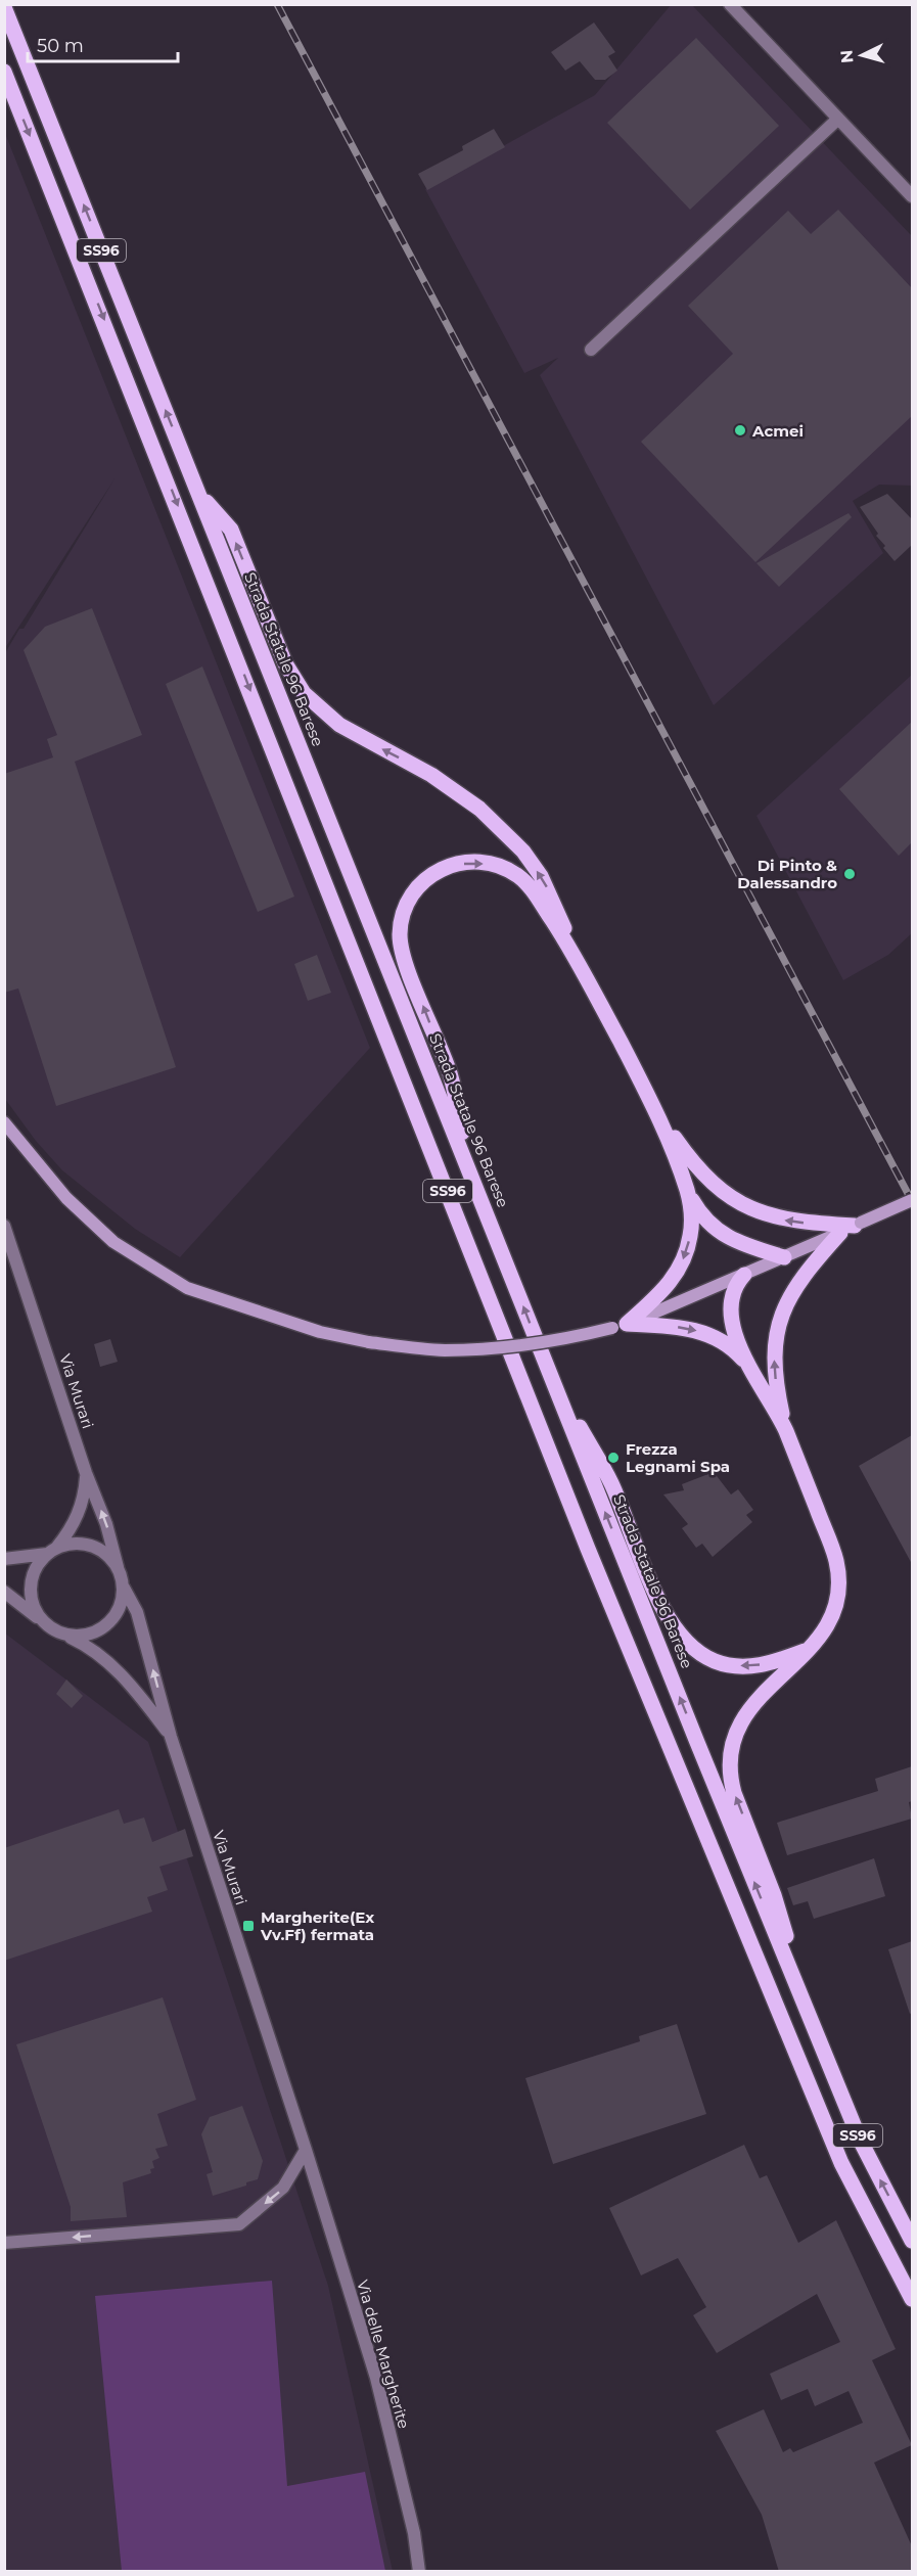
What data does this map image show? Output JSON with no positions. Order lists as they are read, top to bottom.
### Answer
{
  "streets": {
    "main road": ["SS96", "Strada Statale 96 Barese"],
    "street": ["Via Murari", "Via delle Margherite"]
  },
  "crossings": [
    ["Via Murari", "Via delle Margherite"]
  ],
  "places": {
    "other": ["Acmei", "Di Pinto & Dalessandro", "Frezza Legnami Spa"],
    "transit": ["Margherite(Ex Vv.Ff) fermata"]
  },
  "scale_bar": "50 m",
  "north": "left"
}
